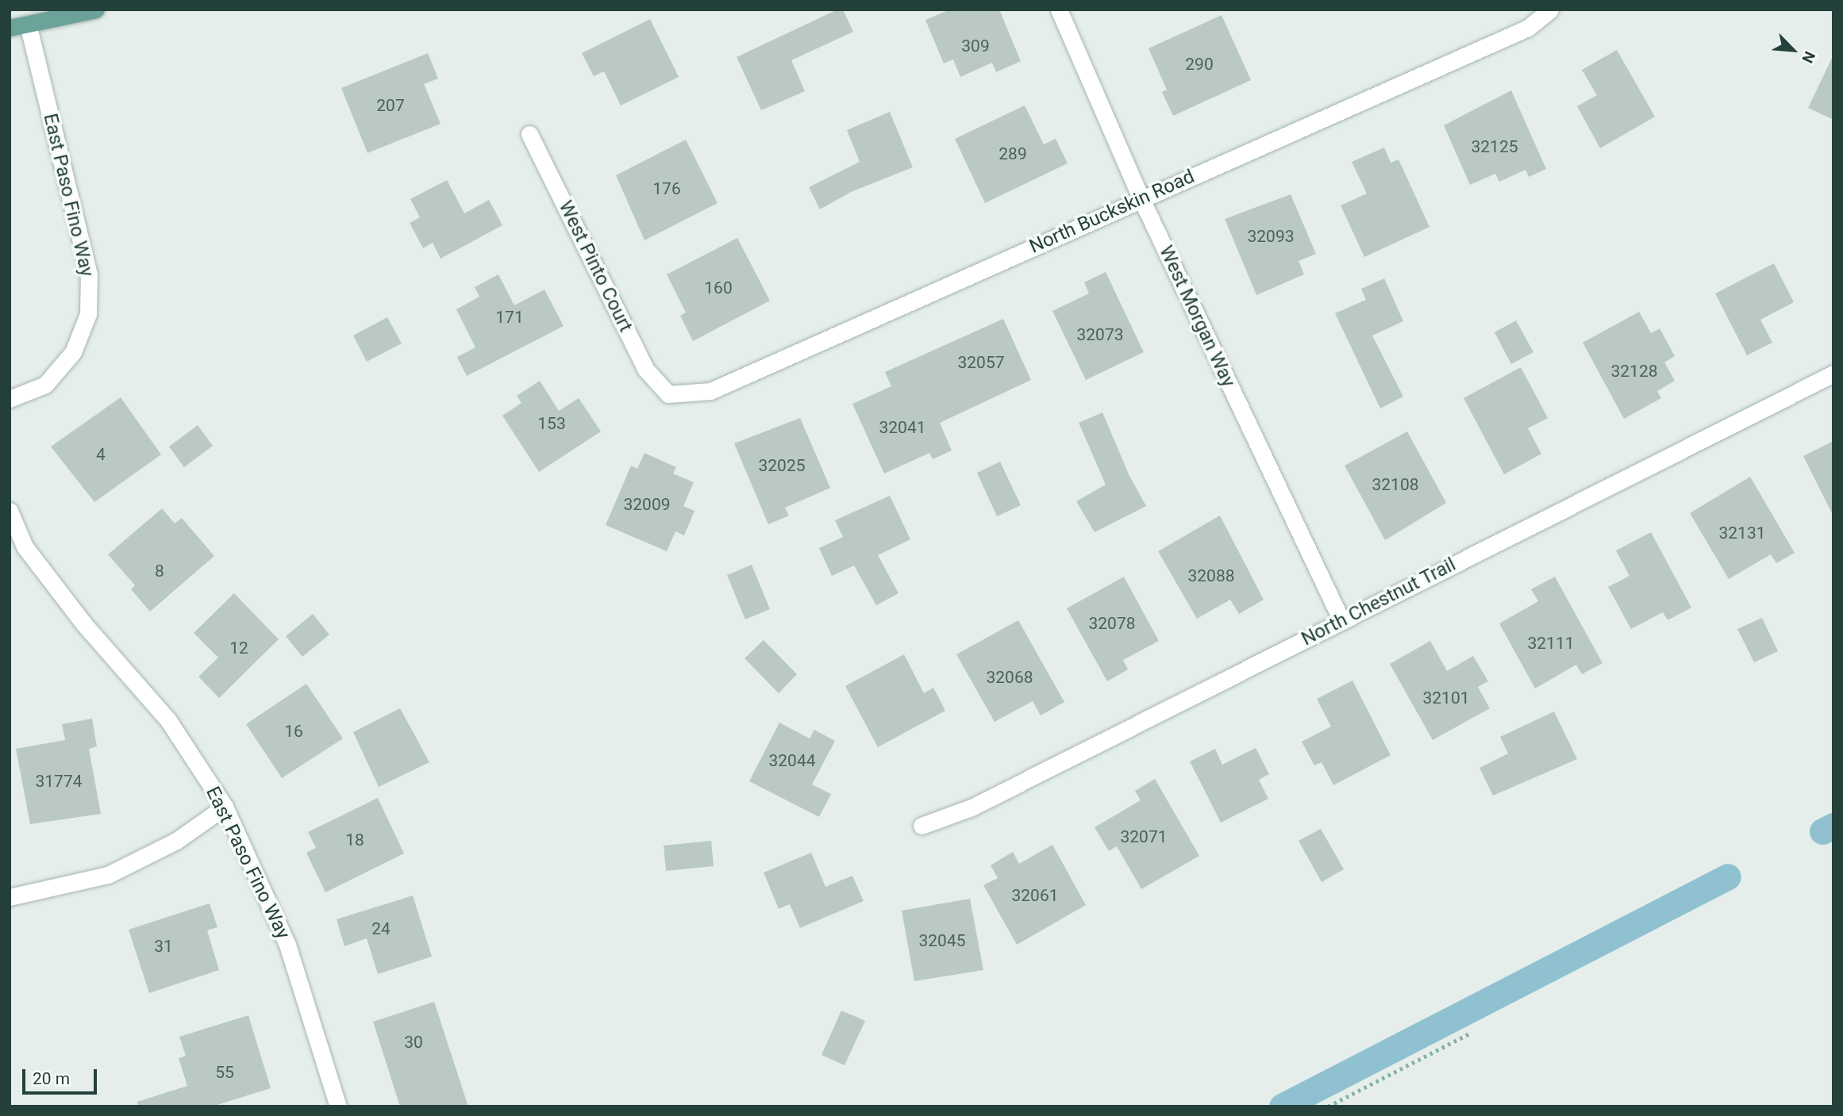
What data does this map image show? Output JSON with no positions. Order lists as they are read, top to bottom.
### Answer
{
  "streets": {
    "street": [
      "East Paso Fino Way",
      "North Buckskin Road",
      "West Pinto Court",
      "West Morgan Way",
      "North Chestnut Trail"
    ]
  },
  "crossings": [
    ["North Buckskin Road", "West Pinto Court"],
    ["North Buckskin Road", "West Morgan Way"],
    ["West Morgan Way", "North Chestnut Trail"]
  ],
  "house_numbers": [
    "309",
    "290",
    "207",
    "32125",
    "289",
    "176",
    "32093",
    "160",
    "171",
    "32073",
    "32057",
    "32128",
    "153",
    "32041",
    "4",
    "32025",
    "32108",
    "32009",
    "32131",
    "8",
    "32088",
    "32078",
    "32111",
    "12",
    "32068",
    "32101",
    "16",
    "32044",
    "31774",
    "32071",
    "18",
    "32061",
    "24",
    "32045",
    "31",
    "30",
    "55"
  ],
  "scale_bar": "20 m",
  "north": "bottom right"
}
